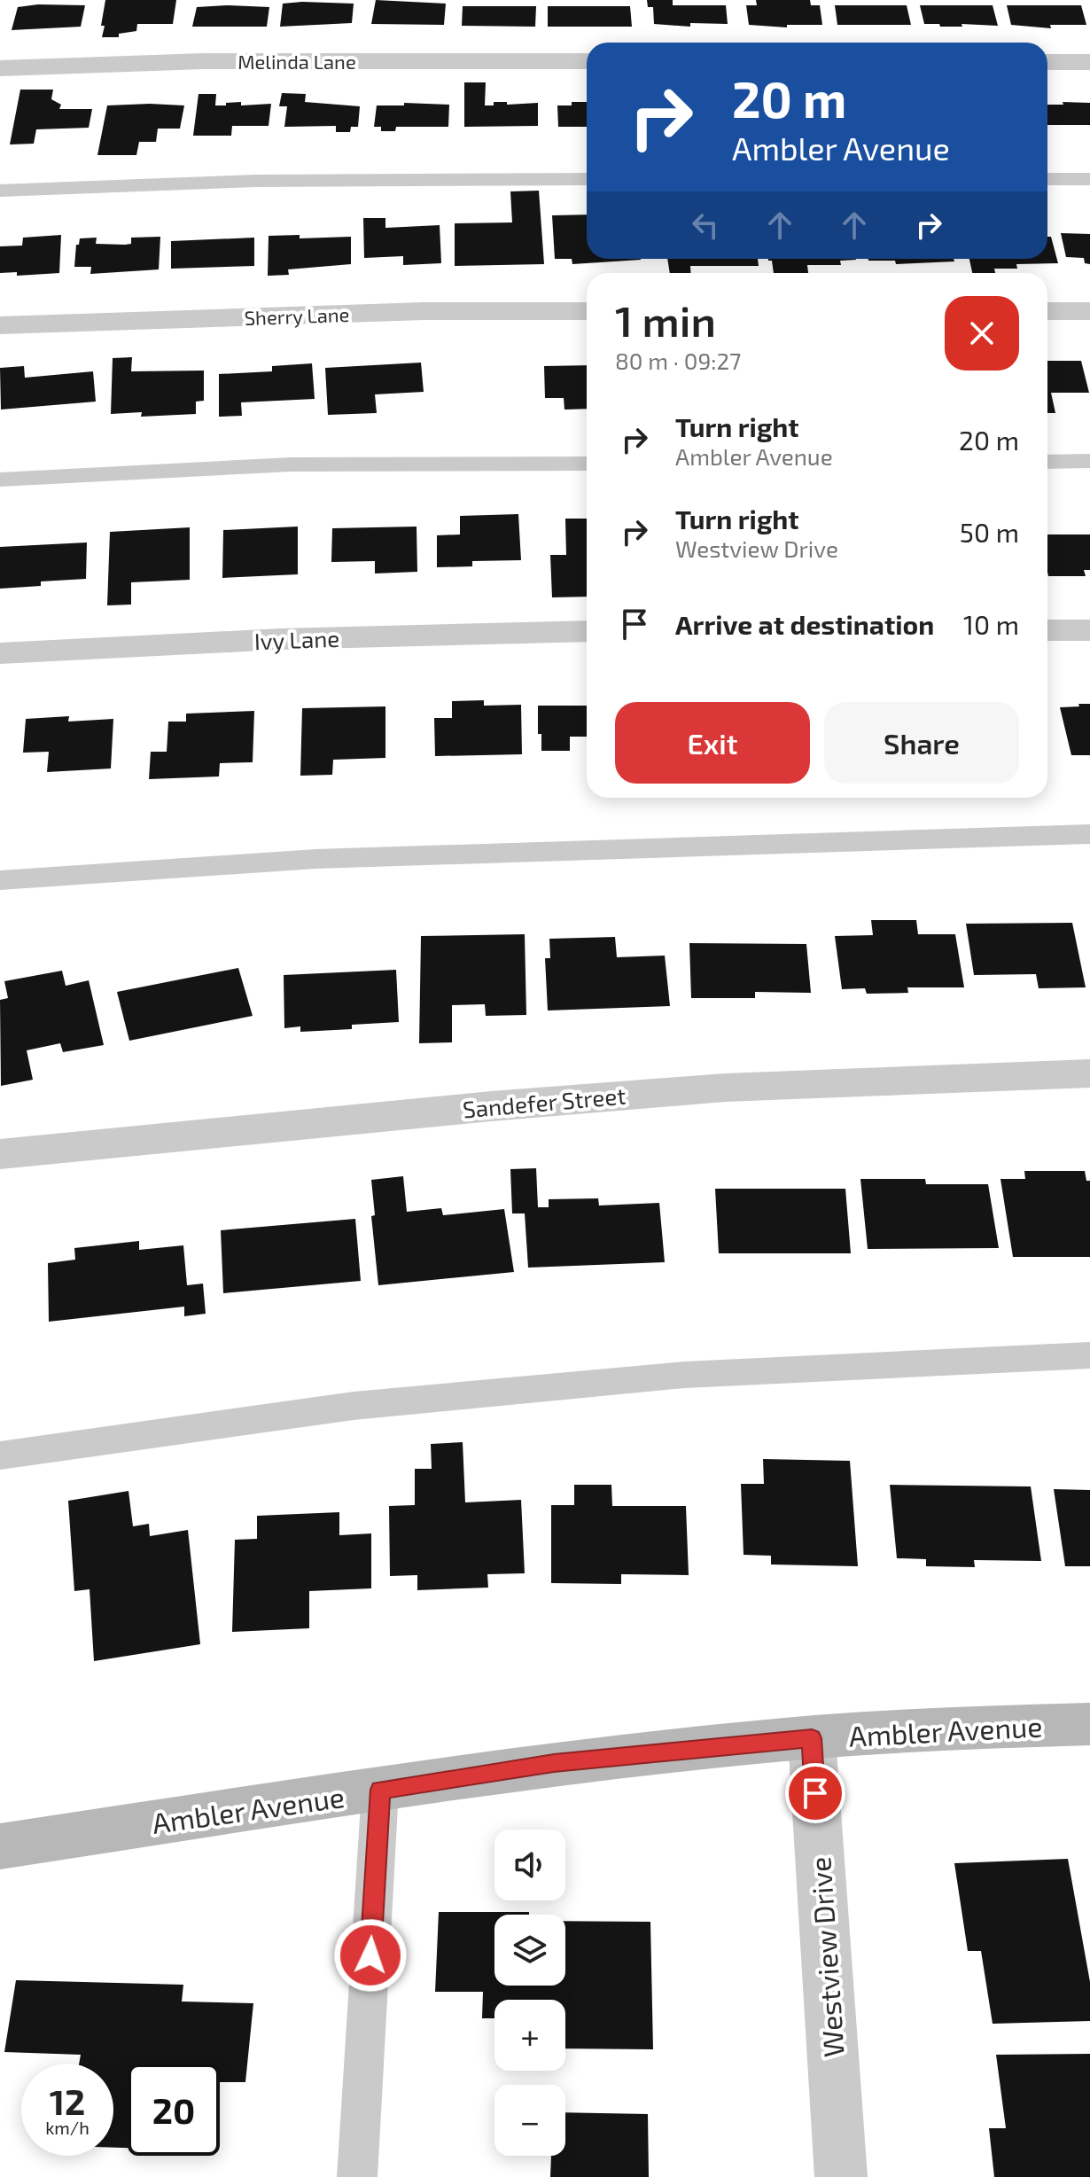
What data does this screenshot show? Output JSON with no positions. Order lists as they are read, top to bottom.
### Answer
{
  "streets": {
    "main road": ["Ambler Avenue"],
    "street": [
      "Melinda Lane",
      "Sherry Lane",
      "Ivy Lane",
      "Sandefer Street",
      "Westview Drive"
    ]
  },
  "crossings": [
    ["Ambler Avenue", "Westview Drive"]
  ],
  "page": {
    "turn": ["20 m", "Ambler Avenue"],
    "heading": ["1 min", "80 m · 09:27"],
    "list": [
      {
        "name": "Turn right",
        "note": "Ambler Avenue",
        "value": "20 m"
      },
      {
        "name": "Turn right",
        "note": "Westview Drive",
        "value": "50 m"
      },
      {
        "name": "Arrive at destination",
        "value": "10 m"
      }
    ],
    "buttons": ["Exit", "Share"],
    "map_buttons": ["+", "−"],
    "speed": "12 km/h",
    "limit": "20"
  }
}
